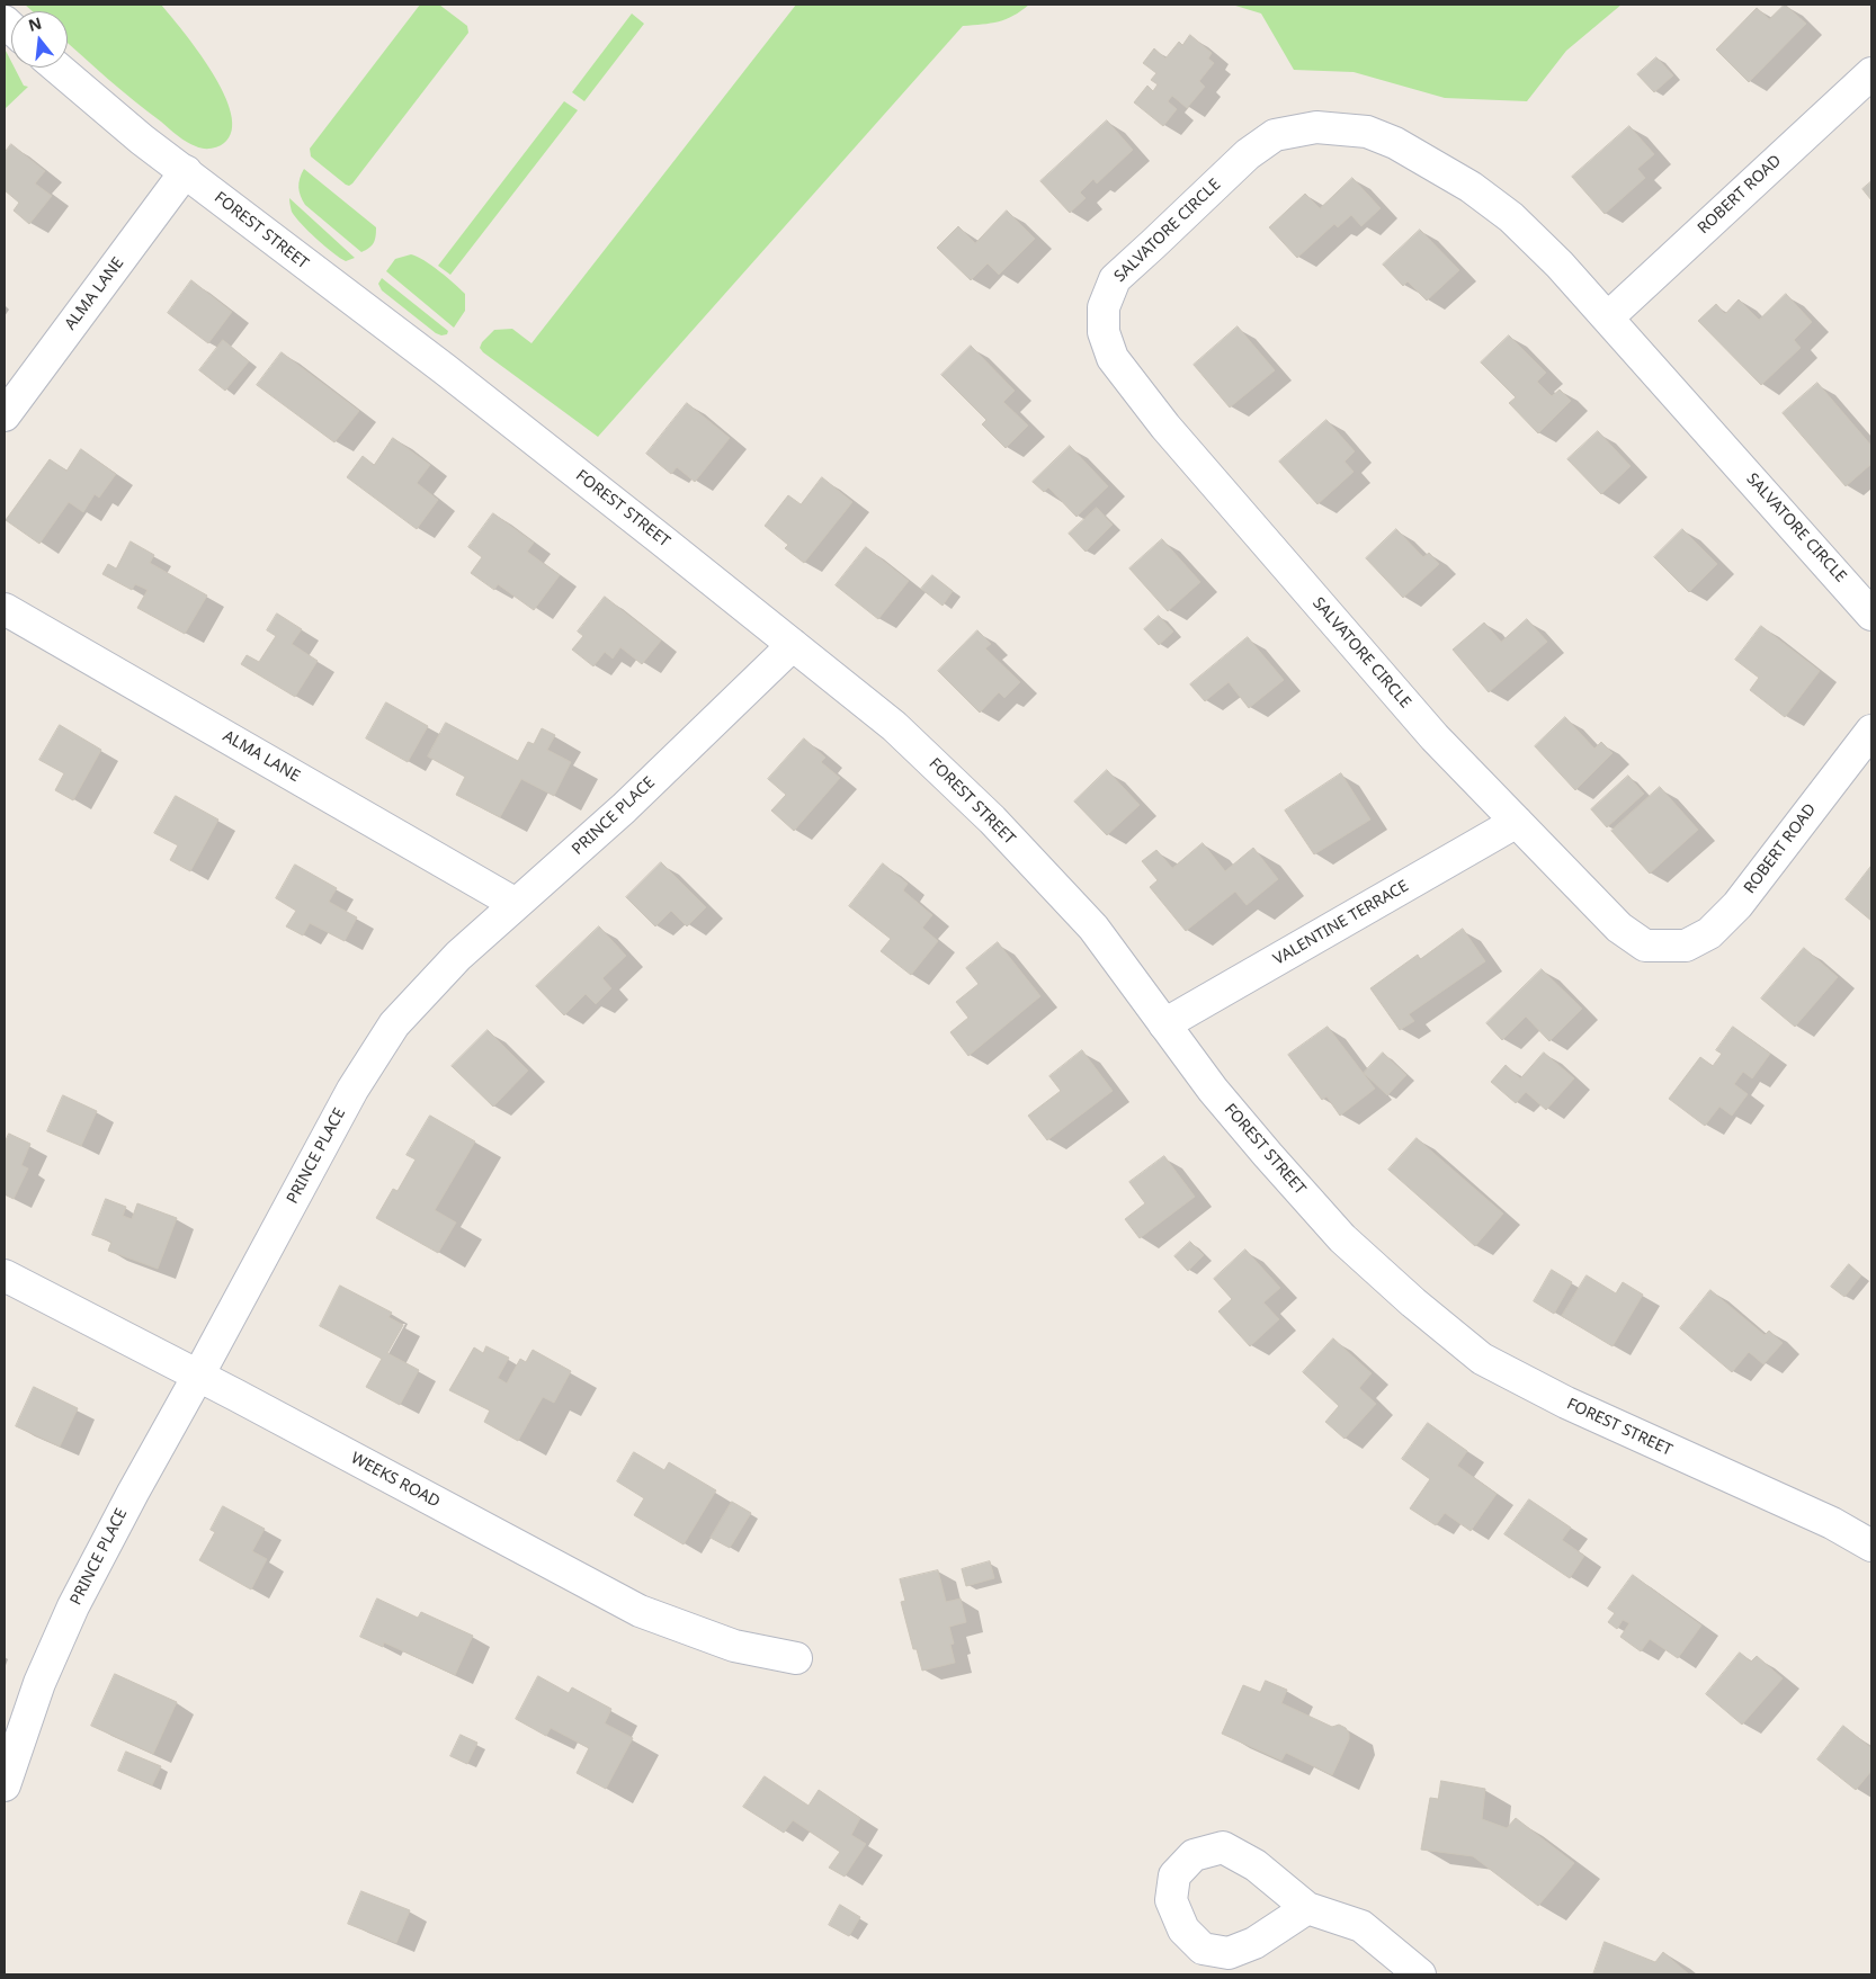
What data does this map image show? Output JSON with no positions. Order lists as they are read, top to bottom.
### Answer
{
  "streets": {
    "street": [
      "ROBERT ROAD",
      "FOREST STREET",
      "SALVATORE CIRCLE",
      "ALMA LANE",
      "PRINCE PLACE",
      "VALENTINE TERRACE",
      "WEEKS ROAD"
    ]
  },
  "crossings": [
    ["ROBERT ROAD", "SALVATORE CIRCLE"],
    ["FOREST STREET", "ALMA LANE"],
    ["FOREST STREET", "PRINCE PLACE"],
    ["FOREST STREET", "VALENTINE TERRACE"],
    ["SALVATORE CIRCLE", "VALENTINE TERRACE"],
    ["ALMA LANE", "PRINCE PLACE"],
    ["PRINCE PLACE", "WEEKS ROAD"]
  ],
  "north": "top"
}
